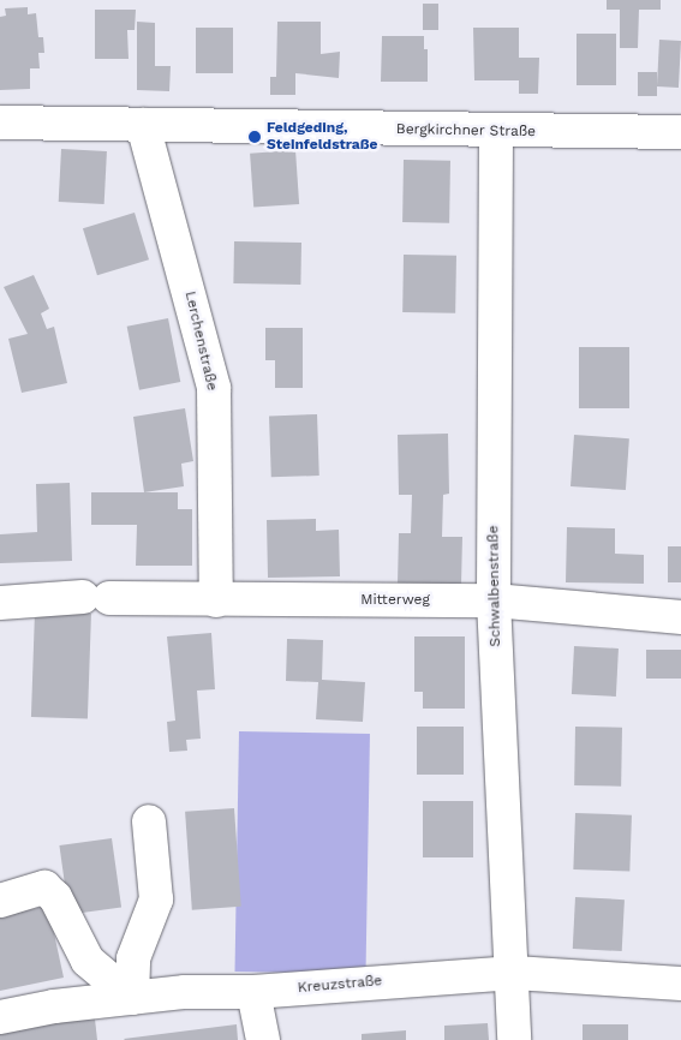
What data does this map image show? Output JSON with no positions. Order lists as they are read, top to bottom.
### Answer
{
  "streets": {
    "street": [
      "Bergkirchner Straße",
      "Lerchenstraße",
      "Schwalbenstraße",
      "Mitterweg",
      "Kreuzstraße"
    ]
  },
  "crossings": [
    ["Bergkirchner Straße", "Lerchenstraße"],
    ["Bergkirchner Straße", "Schwalbenstraße"],
    ["Lerchenstraße", "Mitterweg"],
    ["Schwalbenstraße", "Mitterweg"],
    ["Schwalbenstraße", "Kreuzstraße"]
  ],
  "places": ["Feldgeding, Steinfeldstraße"]
}
